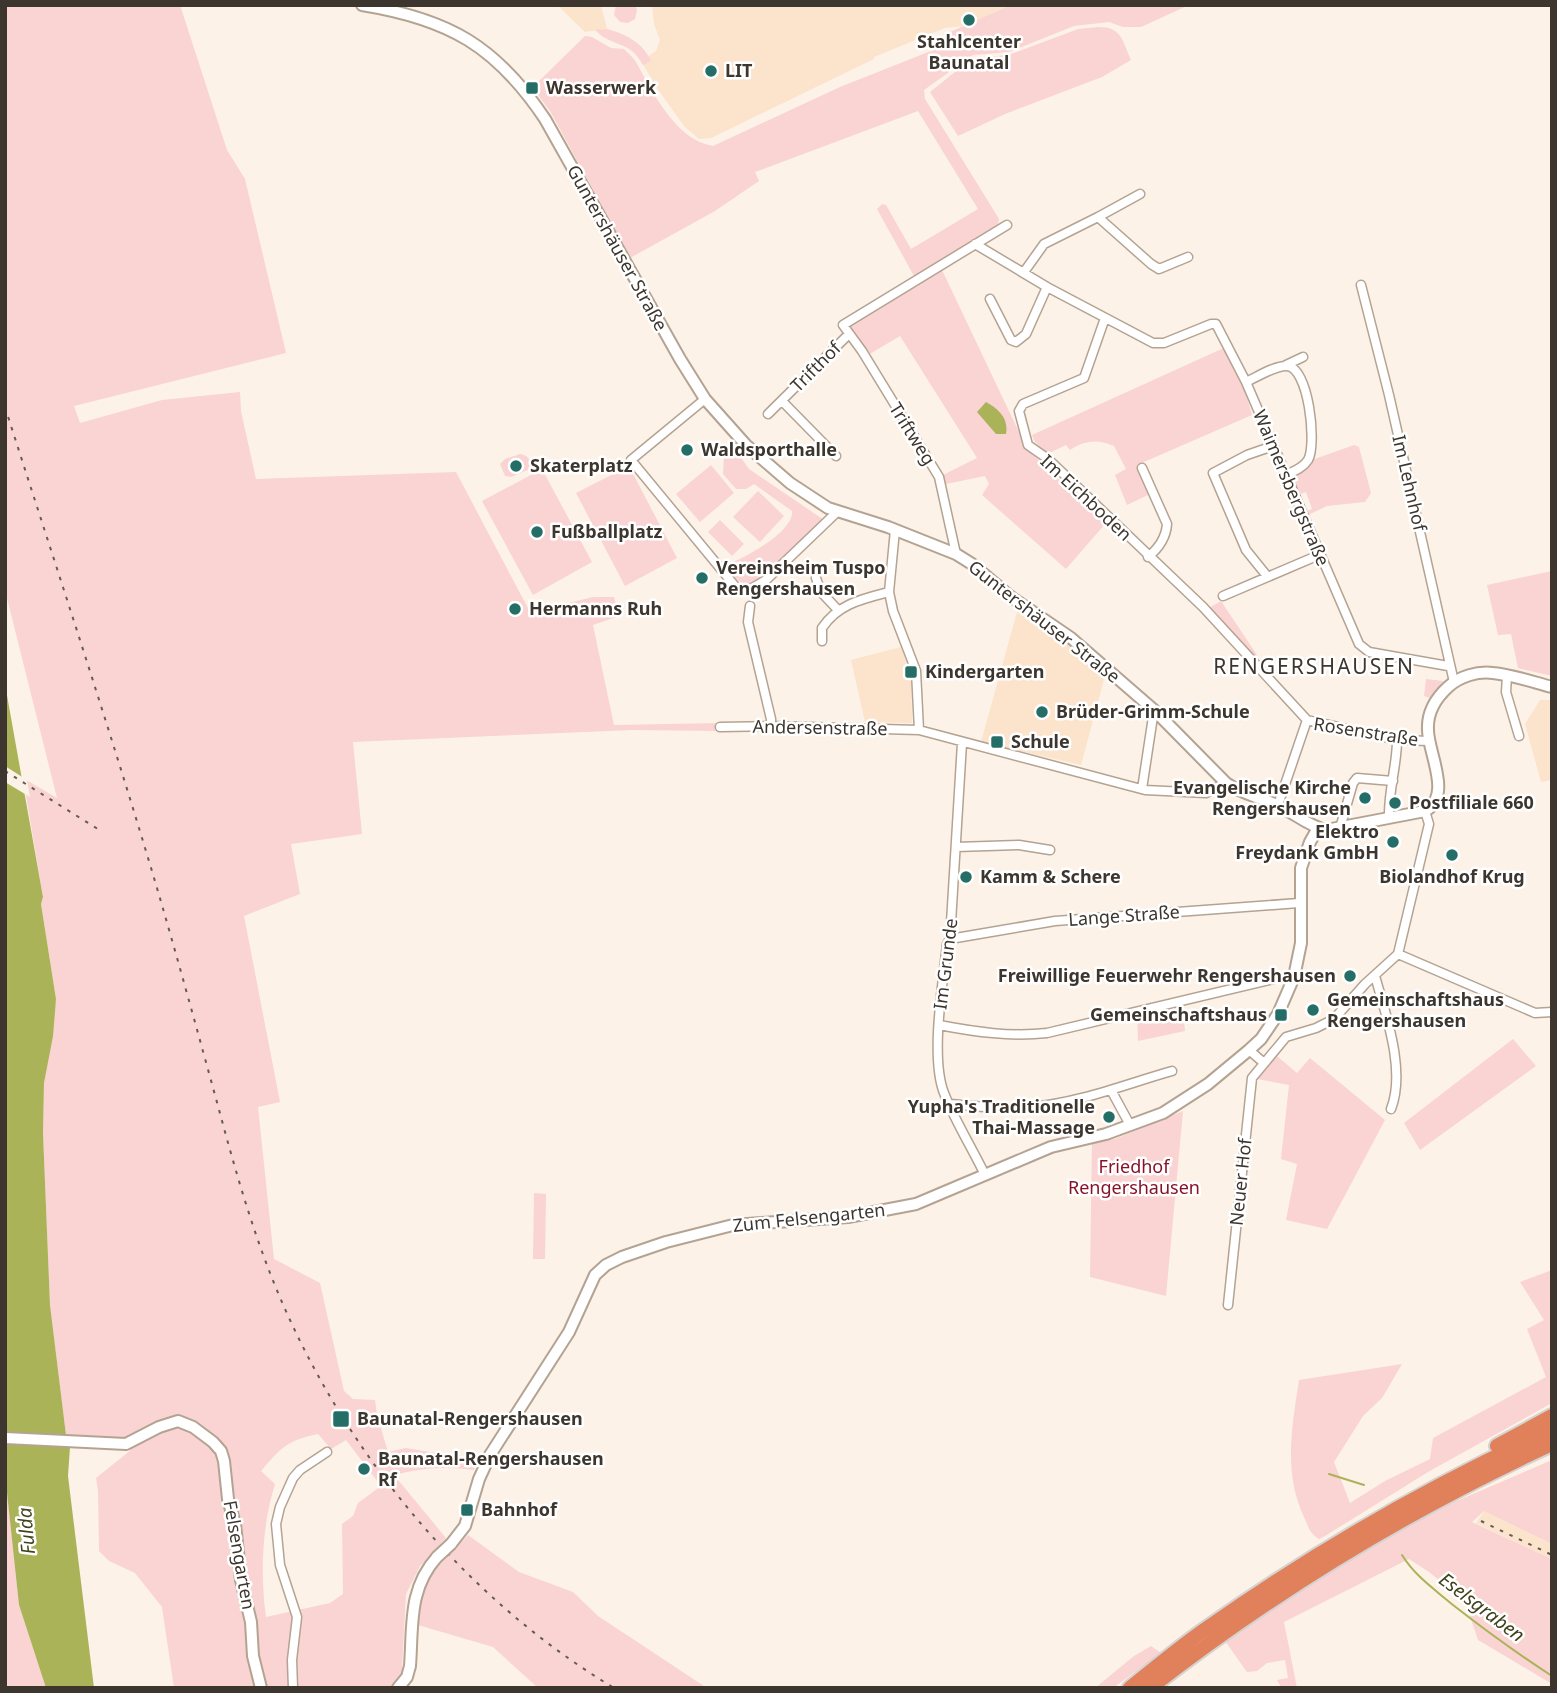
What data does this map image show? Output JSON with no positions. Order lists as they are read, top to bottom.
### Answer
{
  "streets": {
    "street": [
      "Guntershäuser Straße",
      "Trifthof",
      "Triftweg",
      "Im Lehnhof",
      "Waimersbergstraße",
      "Im Eichboden",
      "Andersenstraße",
      "Rosenstraße",
      "Lange Straße",
      "Im Grunde",
      "Neuer Hof",
      "Zum Felsengarten",
      "Felsengarten"
    ]
  },
  "crossings": [
    ["Guntershäuser Straße", "Triftweg"],
    ["Guntershäuser Straße", "Andersenstraße"],
    ["Guntershäuser Straße", "Rosenstraße"],
    ["Guntershäuser Straße", "Zum Felsengarten"],
    ["Trifthof", "Triftweg"],
    ["Im Lehnhof", "Waimersbergstraße"],
    ["Waimersbergstraße", "Im Eichboden"],
    ["Im Eichboden", "Rosenstraße"],
    ["Andersenstraße", "Im Grunde"],
    ["Lange Straße", "Im Grunde"],
    ["Lange Straße", "Zum Felsengarten"],
    ["Im Grunde", "Zum Felsengarten"]
  ],
  "districts": ["RENGERSHAUSEN"],
  "water": ["Fulda", "Eselsgraben"],
  "parks": ["Friedhof Rengershausen"],
  "places": {
    "other": [
      "Stahlcenter Baunatal",
      "LIT",
      "Waldsporthalle",
      "Skaterplatz",
      "Fußballplatz",
      "Vereinsheim Tuspo Rengershausen",
      "Hermanns Ruh",
      "Brüder-Grimm-Schule",
      "Evangelische Kirche Rengershausen",
      "Postfiliale 660",
      "Elektro Freydank GmbH",
      "Biolandhof Krug",
      "Kamm & Schere",
      "Freiwillige Feuerwehr Rengershausen",
      "Gemeinschaftshaus Rengershausen",
      "Yupha's Traditionelle Thai-Massage",
      "Baunatal-Rengershausen Rf"
    ],
    "transit": [
      "Wasserwerk",
      "Kindergarten",
      "Schule",
      "Gemeinschaftshaus",
      "Baunatal-Rengershausen",
      "Bahnhof"
    ]
  }
}
